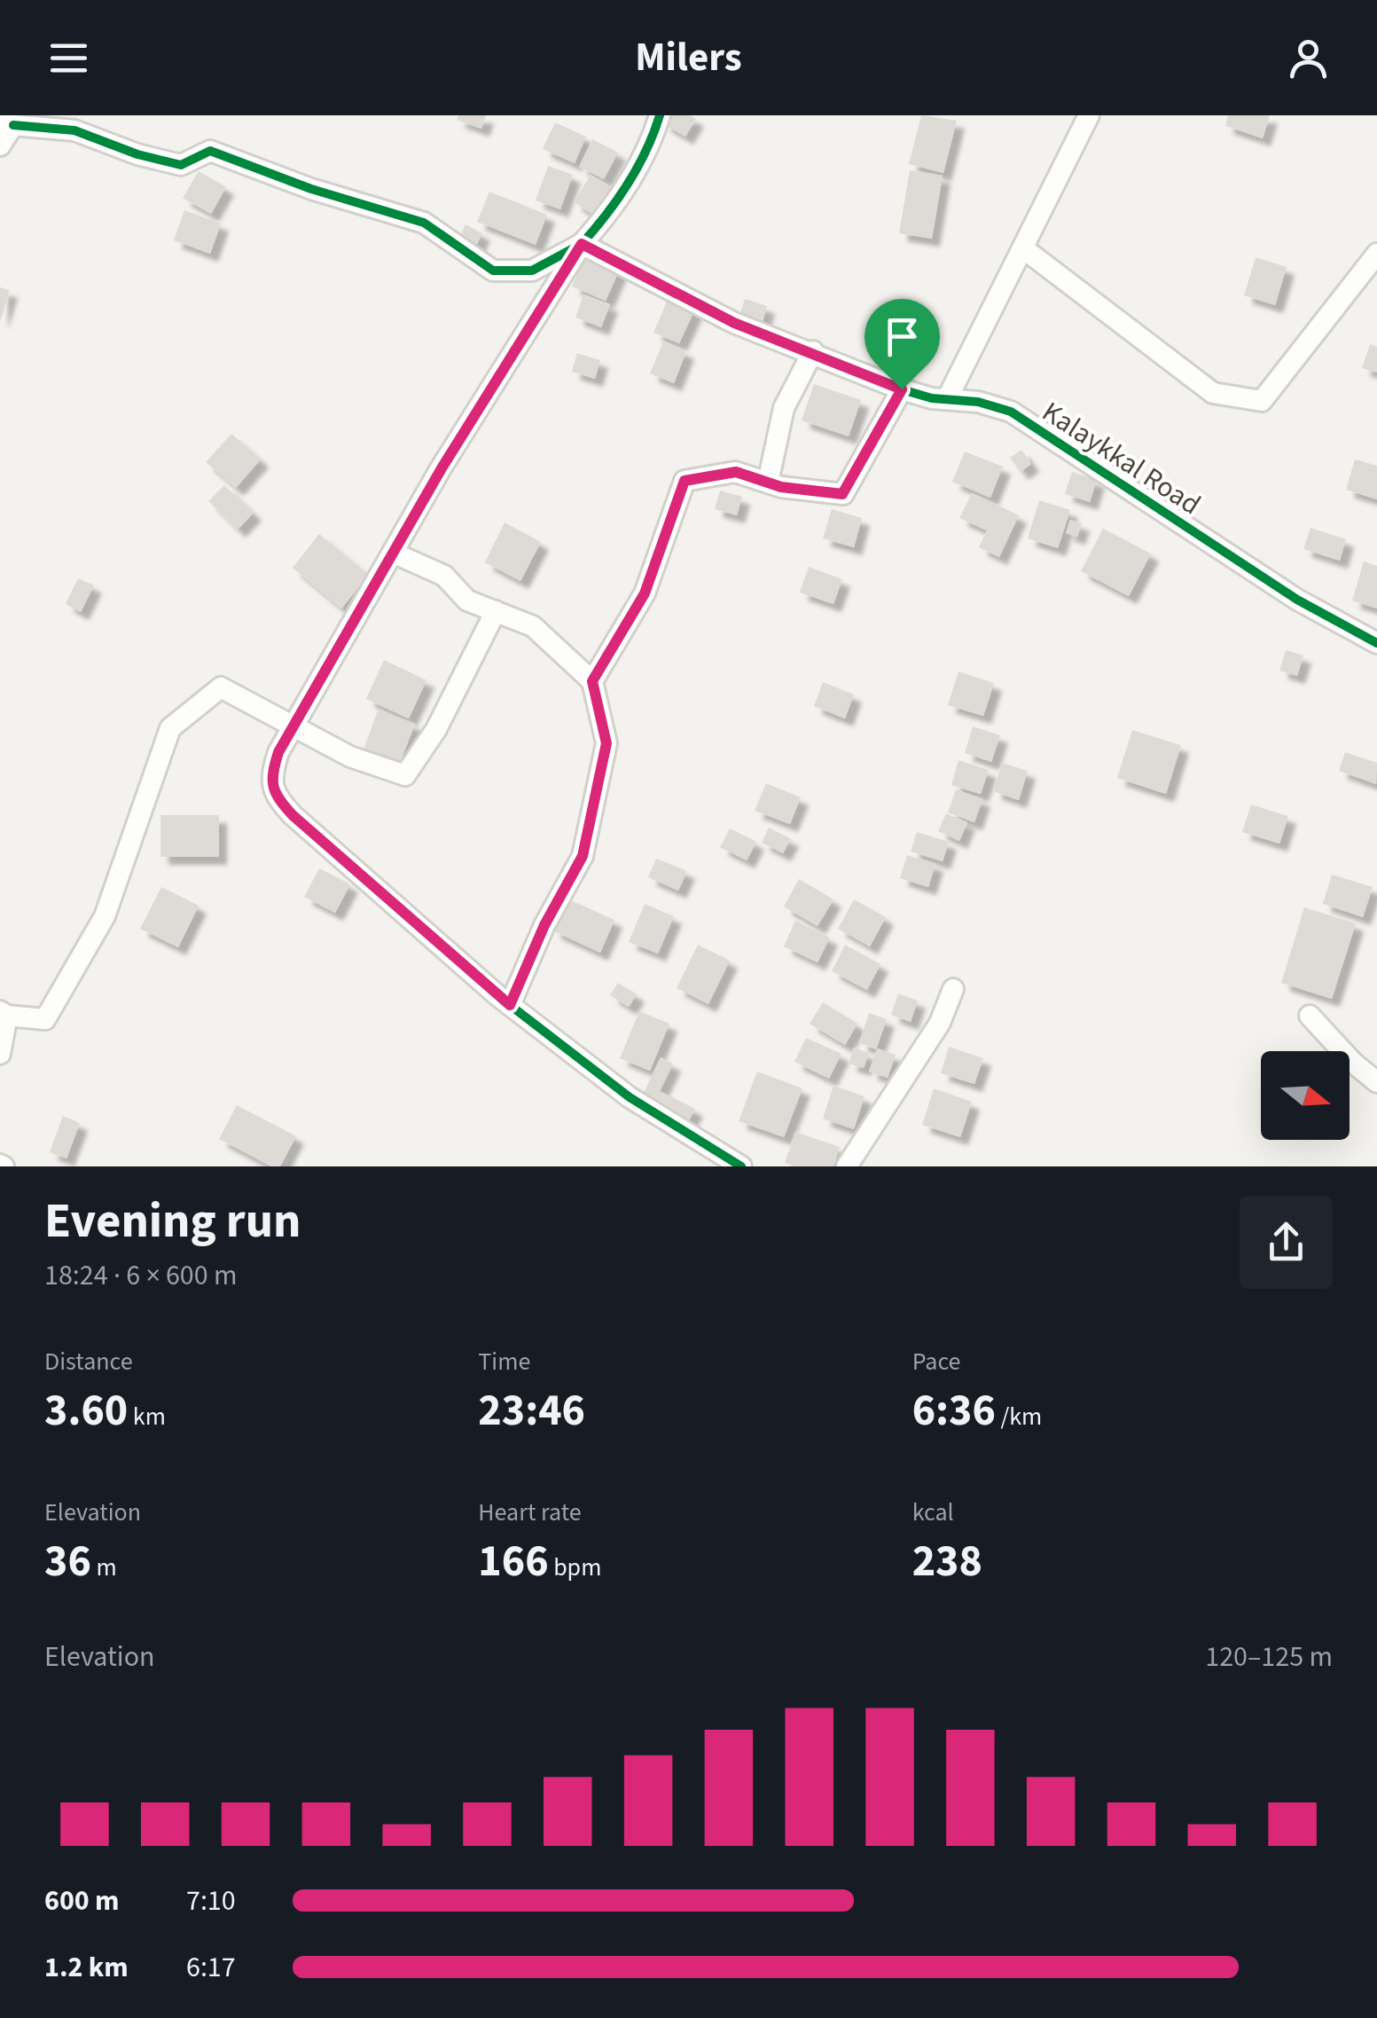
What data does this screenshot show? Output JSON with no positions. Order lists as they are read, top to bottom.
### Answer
{
  "streets": {
    "street": ["Kalaykkal Road"]
  },
  "north": "right",
  "page": {
    "header": "Milers",
    "heading": ["Evening run", "18:24 · 6 × 600 m"],
    "stats": [
      ["Distance", "3.60 km"],
      ["Time", "23:46"],
      ["Pace", "6:36 /km"],
      ["Elevation", "36 m"],
      ["Heart rate", "166 bpm"],
      ["kcal", "238"]
    ],
    "chart": ["Elevation", "120–125 m"],
    "list": [
      {
        "name": "600 m",
        "note": "7:10"
      },
      {
        "name": "1.2 km",
        "note": "6:17"
      }
    ]
  }
}
